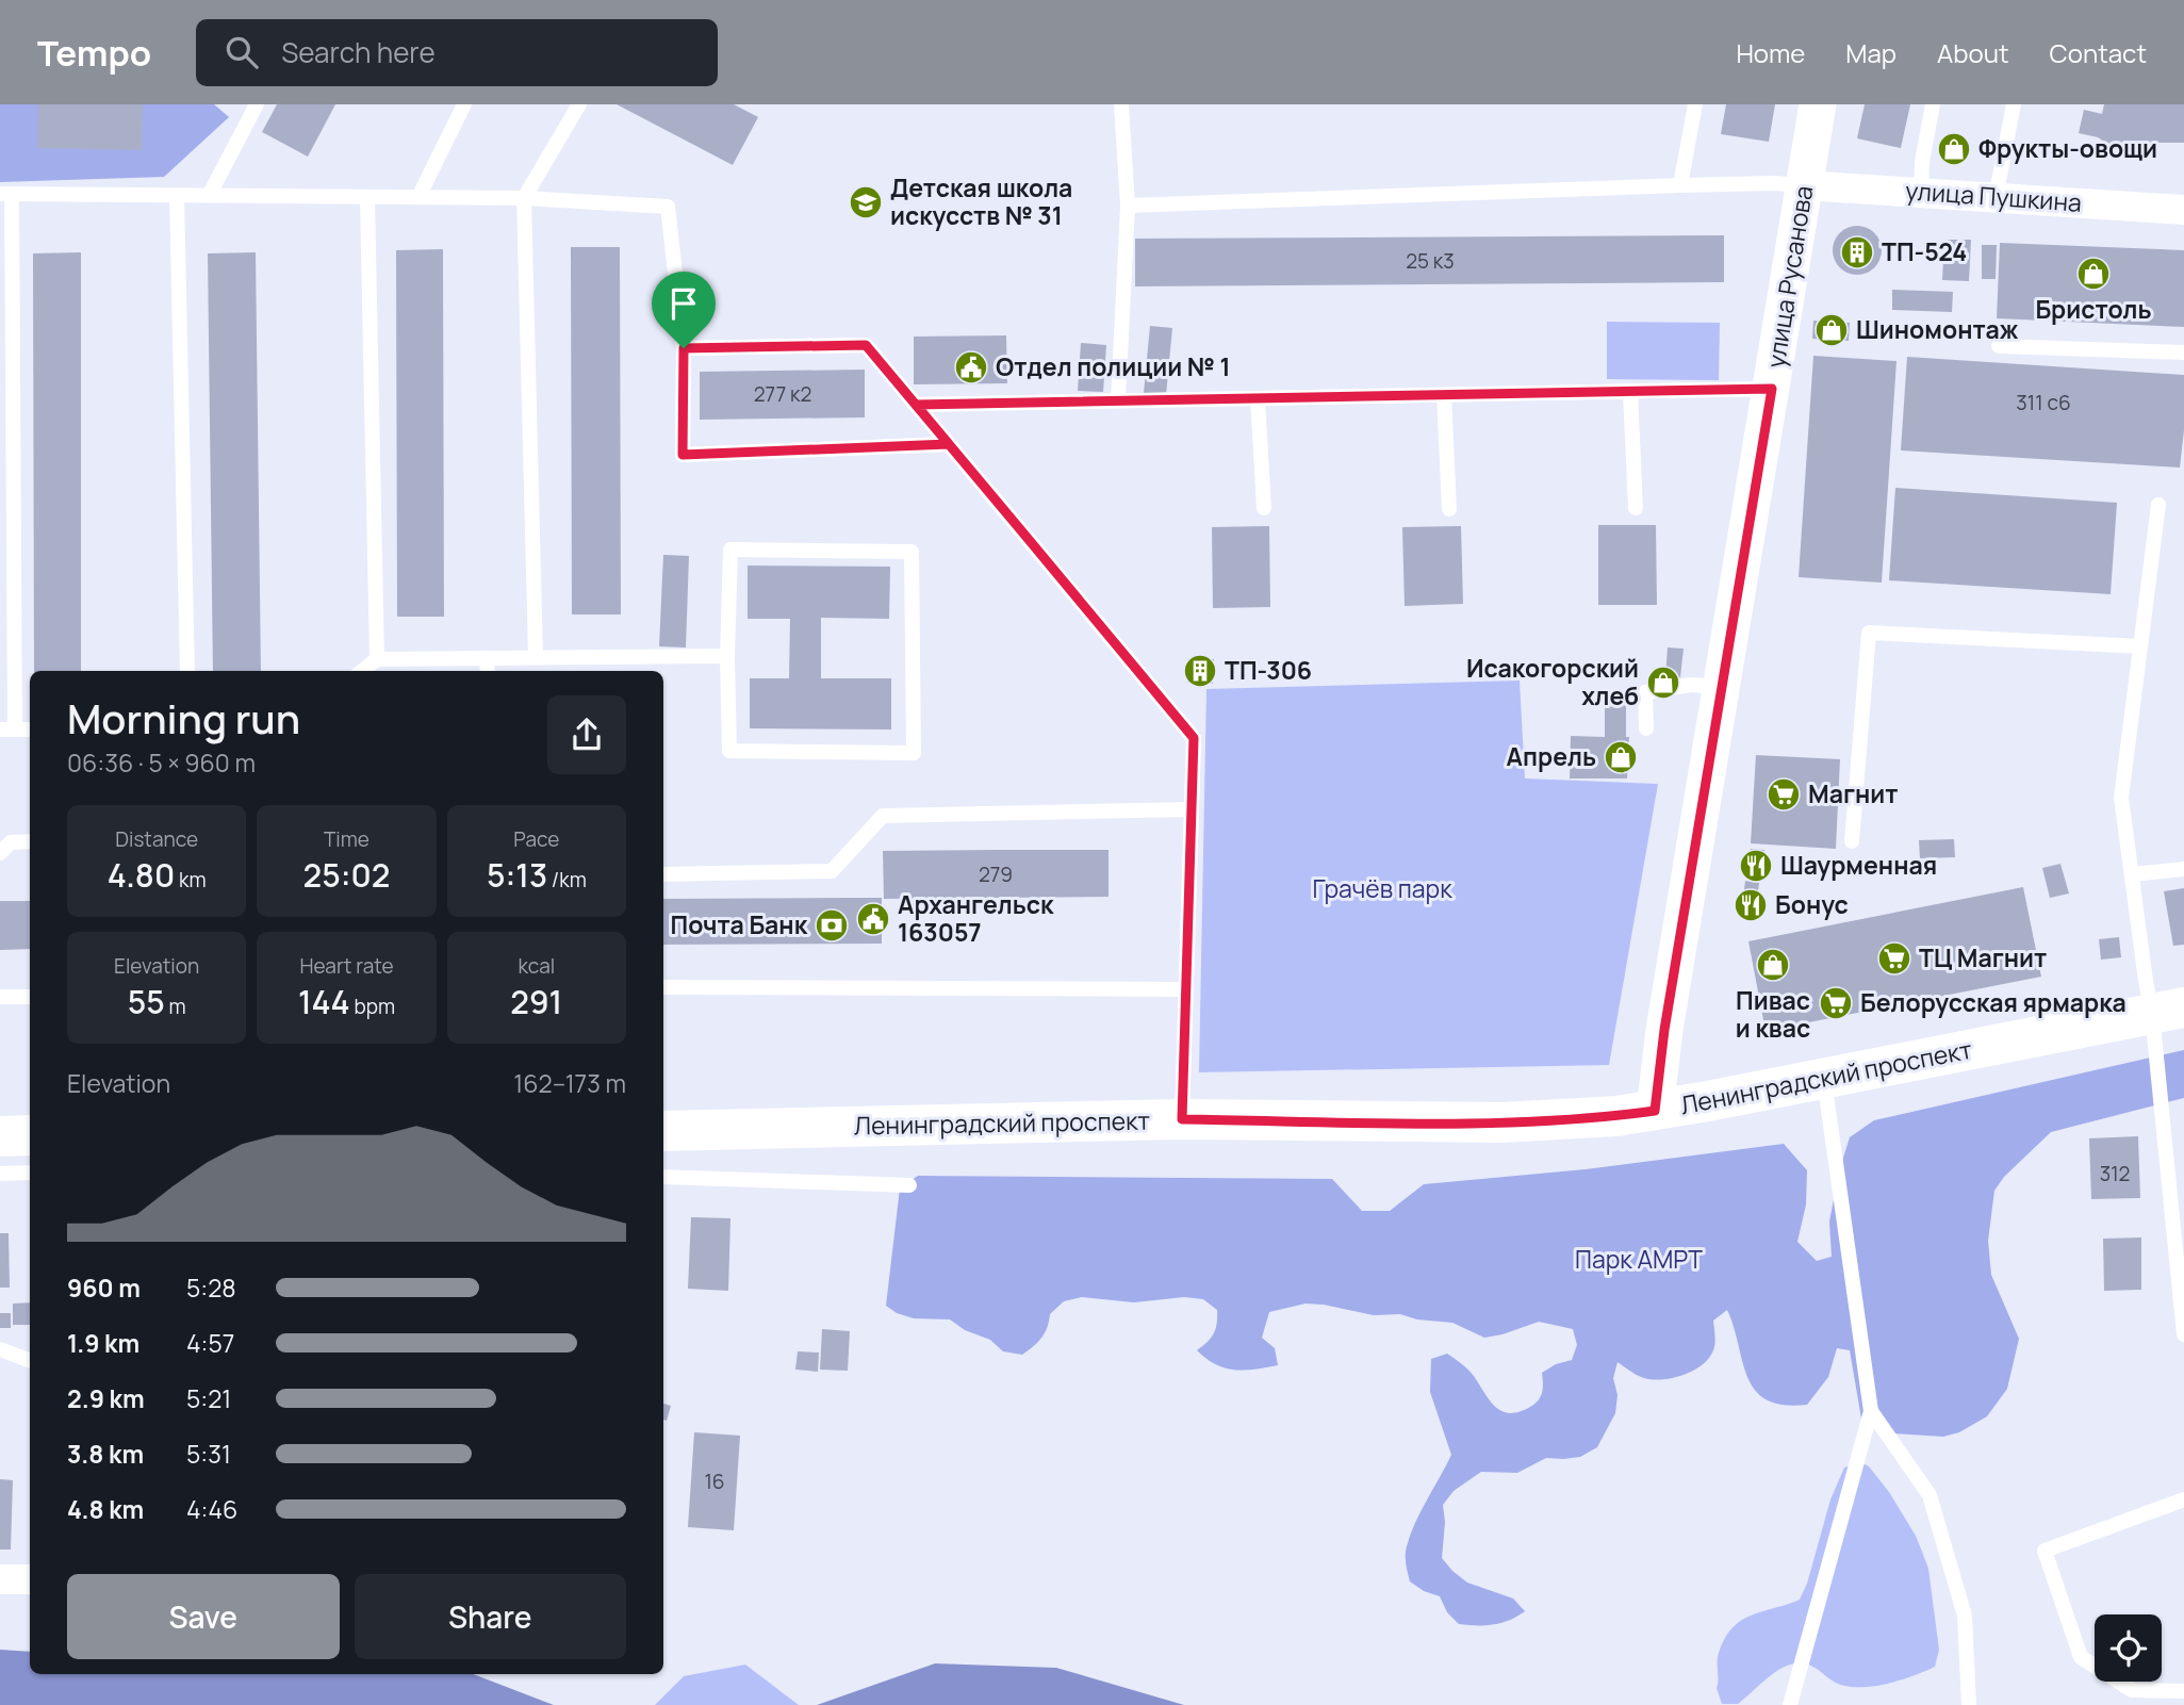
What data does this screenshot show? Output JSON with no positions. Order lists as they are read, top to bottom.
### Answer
{
  "streets": {
    "main road": ["Ленинградский проспект"],
    "street": ["улица Пушкина", "улица Русанова"]
  },
  "crossings": [
    ["улица Пушкина", "улица Русанова"],
    ["улица Русанова", "Ленинградский проспект"]
  ],
  "parks": ["Грачёв парк", "Парк АМРТ"],
  "places": {
    "shop": [
      "Фрукты-овощи",
      "Бристоль",
      "Шиномонтаж",
      "Исакогорский хлеб",
      "Апрель",
      "Пивас и квас"
    ],
    "school or university": ["Детская школа искусств № 31"],
    "building": ["ТП-524", "ТП-306"],
    "public building": ["Отдел полиции № 1", "Архангельск 163057"],
    "supermarket": ["Магнит", "ТЦ Магнит", "Белорусская ярмарка"],
    "restaurant": ["Шаурменная", "Бонус"],
    "bank": ["Почта Банк"]
  },
  "house_numbers": [
    "25 к3",
    "277 к2",
    "311 с6",
    "279",
    "312",
    "16"
  ],
  "page": {
    "header": "Tempo",
    "search": "Search here",
    "nav": [
      "Home",
      "Map",
      "About",
      "Contact"
    ],
    "heading": ["Morning run", "06:36 · 5 × 960 m"],
    "stats": [
      ["Distance", "4.80 km"],
      ["Time", "25:02"],
      ["Pace", "5:13 /km"],
      ["Elevation", "55 m"],
      ["Heart rate", "144 bpm"],
      ["kcal", "291"]
    ],
    "chart": ["Elevation", "162–173 m"],
    "list": [
      {
        "name": "960 m",
        "note": "5:28"
      },
      {
        "name": "1.9 km",
        "note": "4:57"
      },
      {
        "name": "2.9 km",
        "note": "5:21"
      },
      {
        "name": "3.8 km",
        "note": "5:31"
      },
      {
        "name": "4.8 km",
        "note": "4:46"
      }
    ],
    "buttons": ["Save", "Share"]
  }
}
